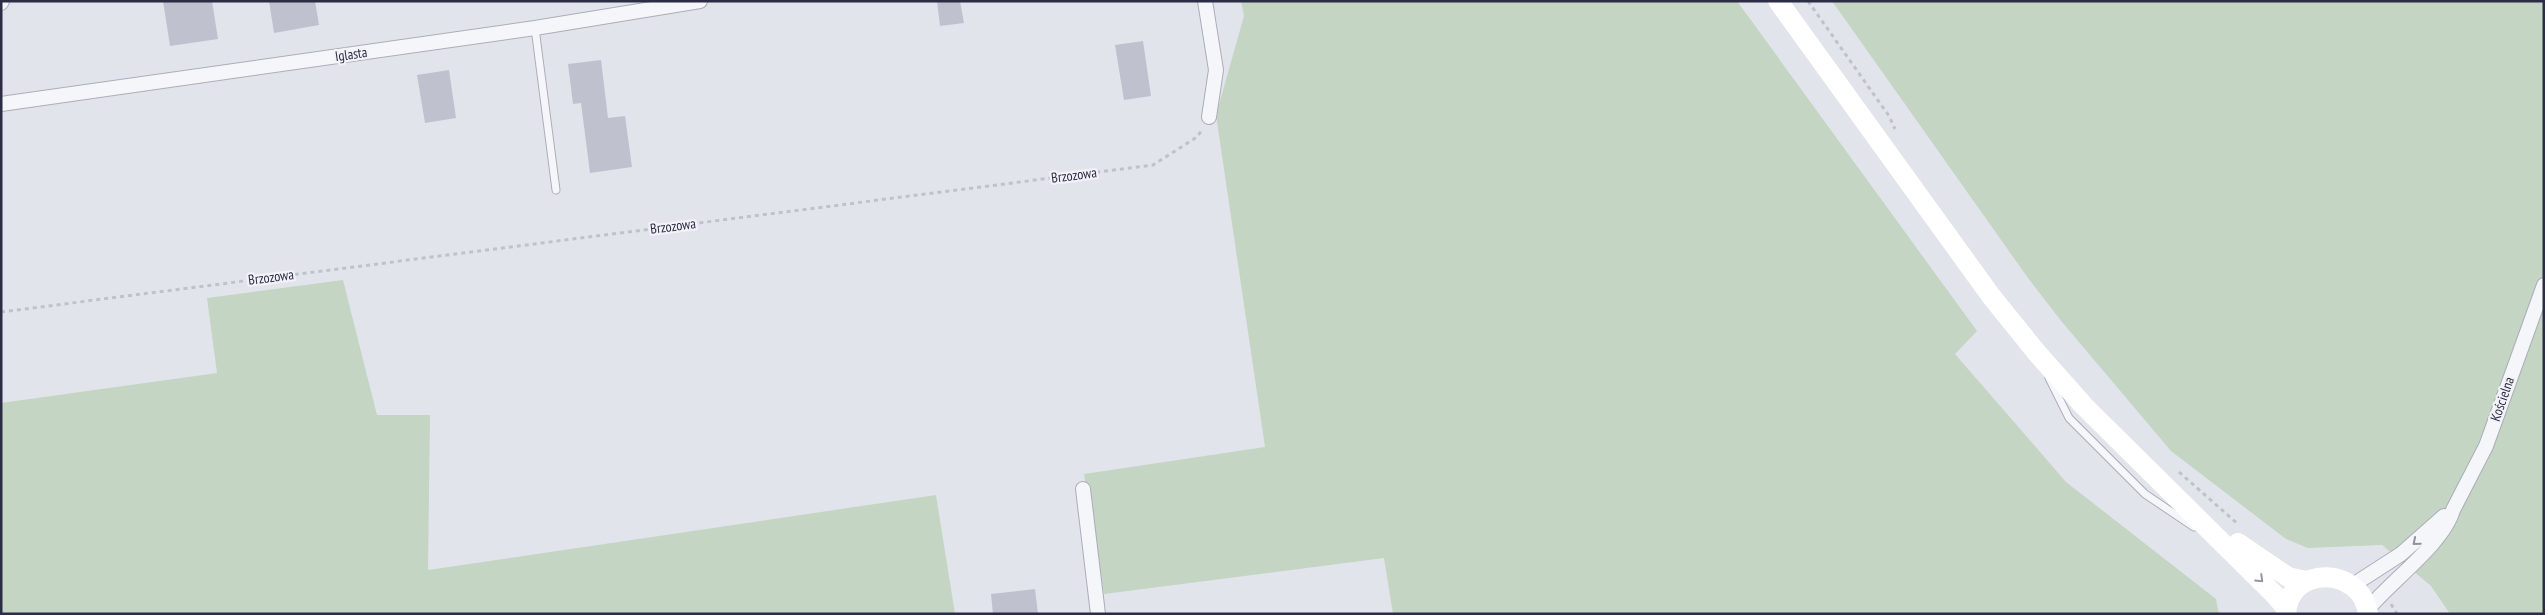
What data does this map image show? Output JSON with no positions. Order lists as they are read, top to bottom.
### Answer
{
  "streets": {
    "street": ["Iglasta", "Kościelna"],
    "path": ["Brzozowa"]
  }
}
